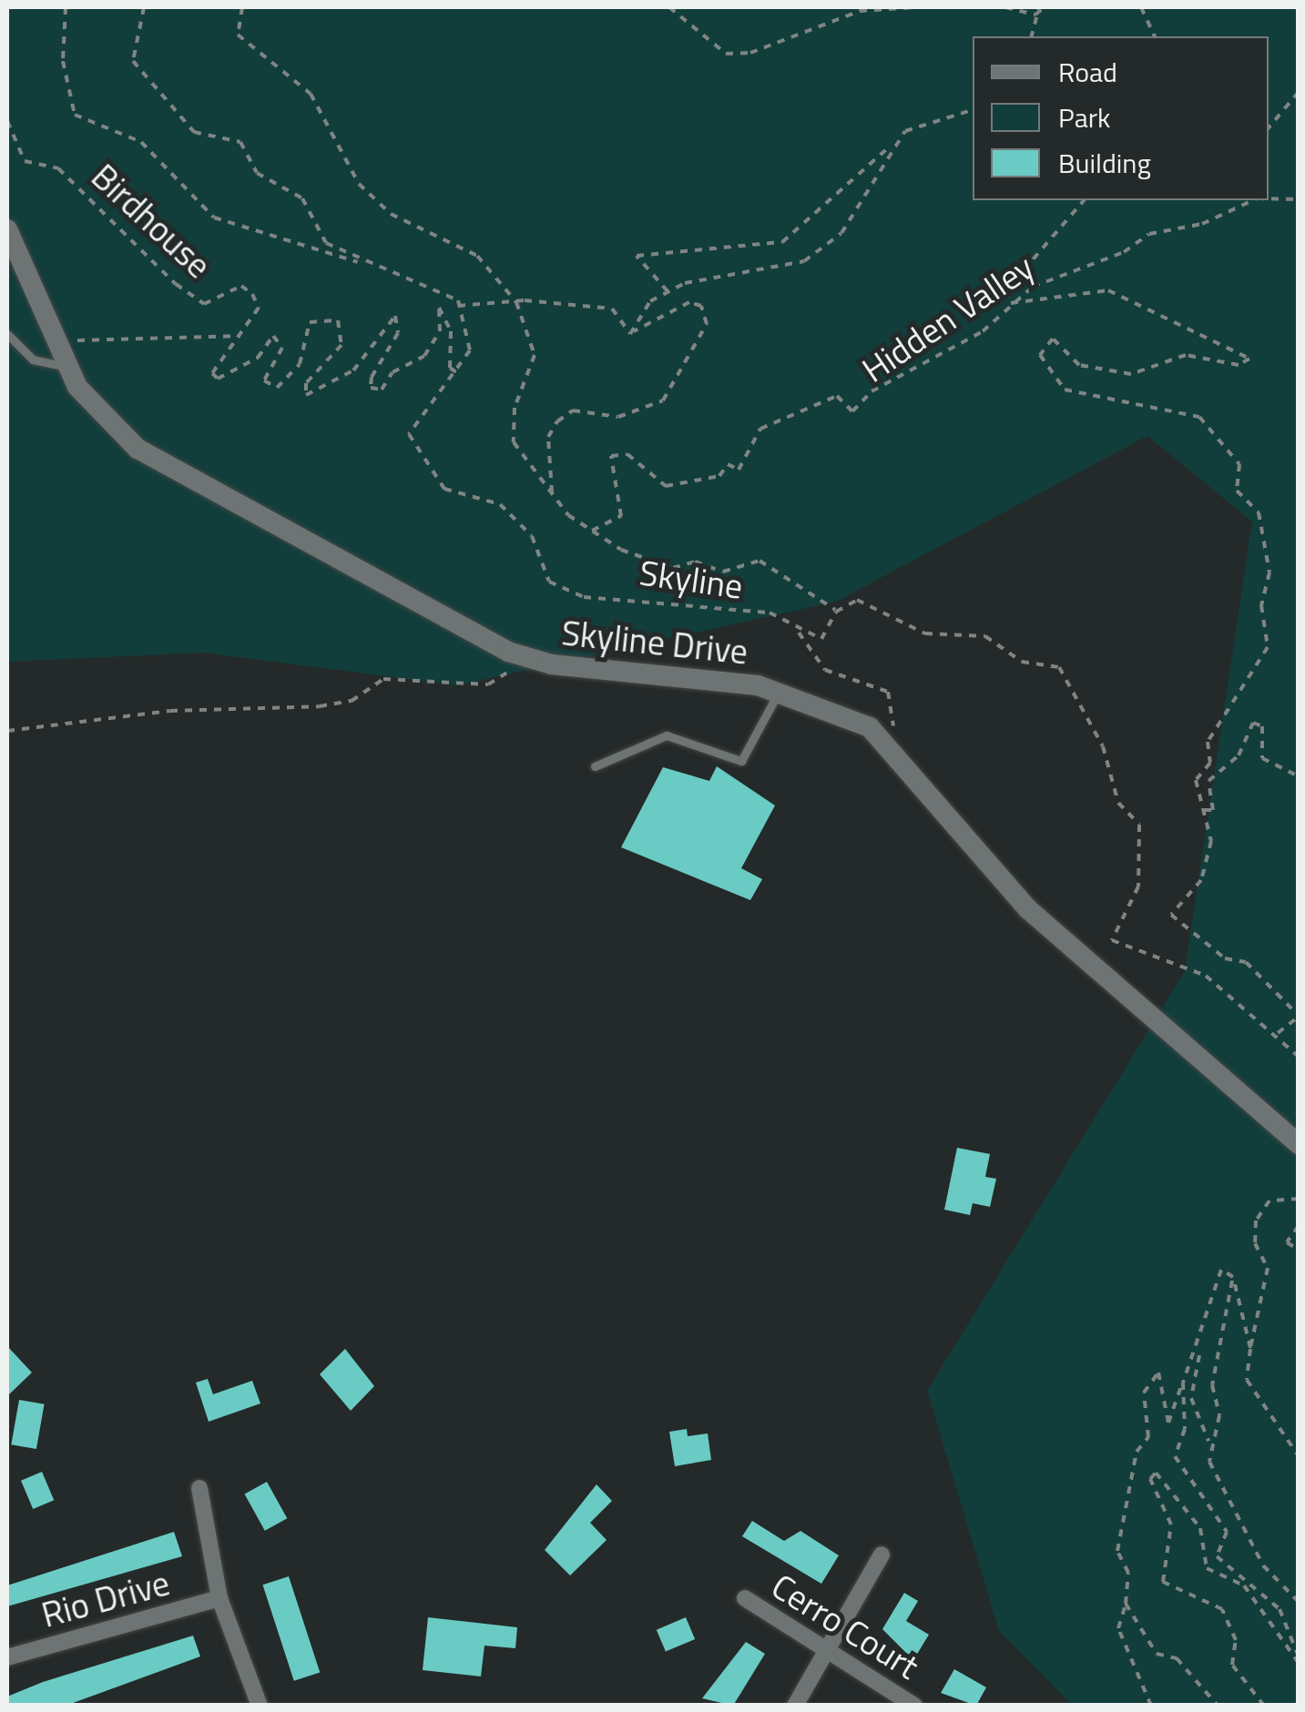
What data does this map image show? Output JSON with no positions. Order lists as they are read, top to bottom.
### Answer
{
  "streets": {
    "street": ["Skyline Drive", "Rio Drive", "Cerro Court"],
    "path": ["Birdhouse", "Hidden Valley", "Skyline"]
  },
  "crossings": [
    ["Birdhouse", "Skyline"]
  ],
  "legend": ["Road", "Park", "Building"]
}
